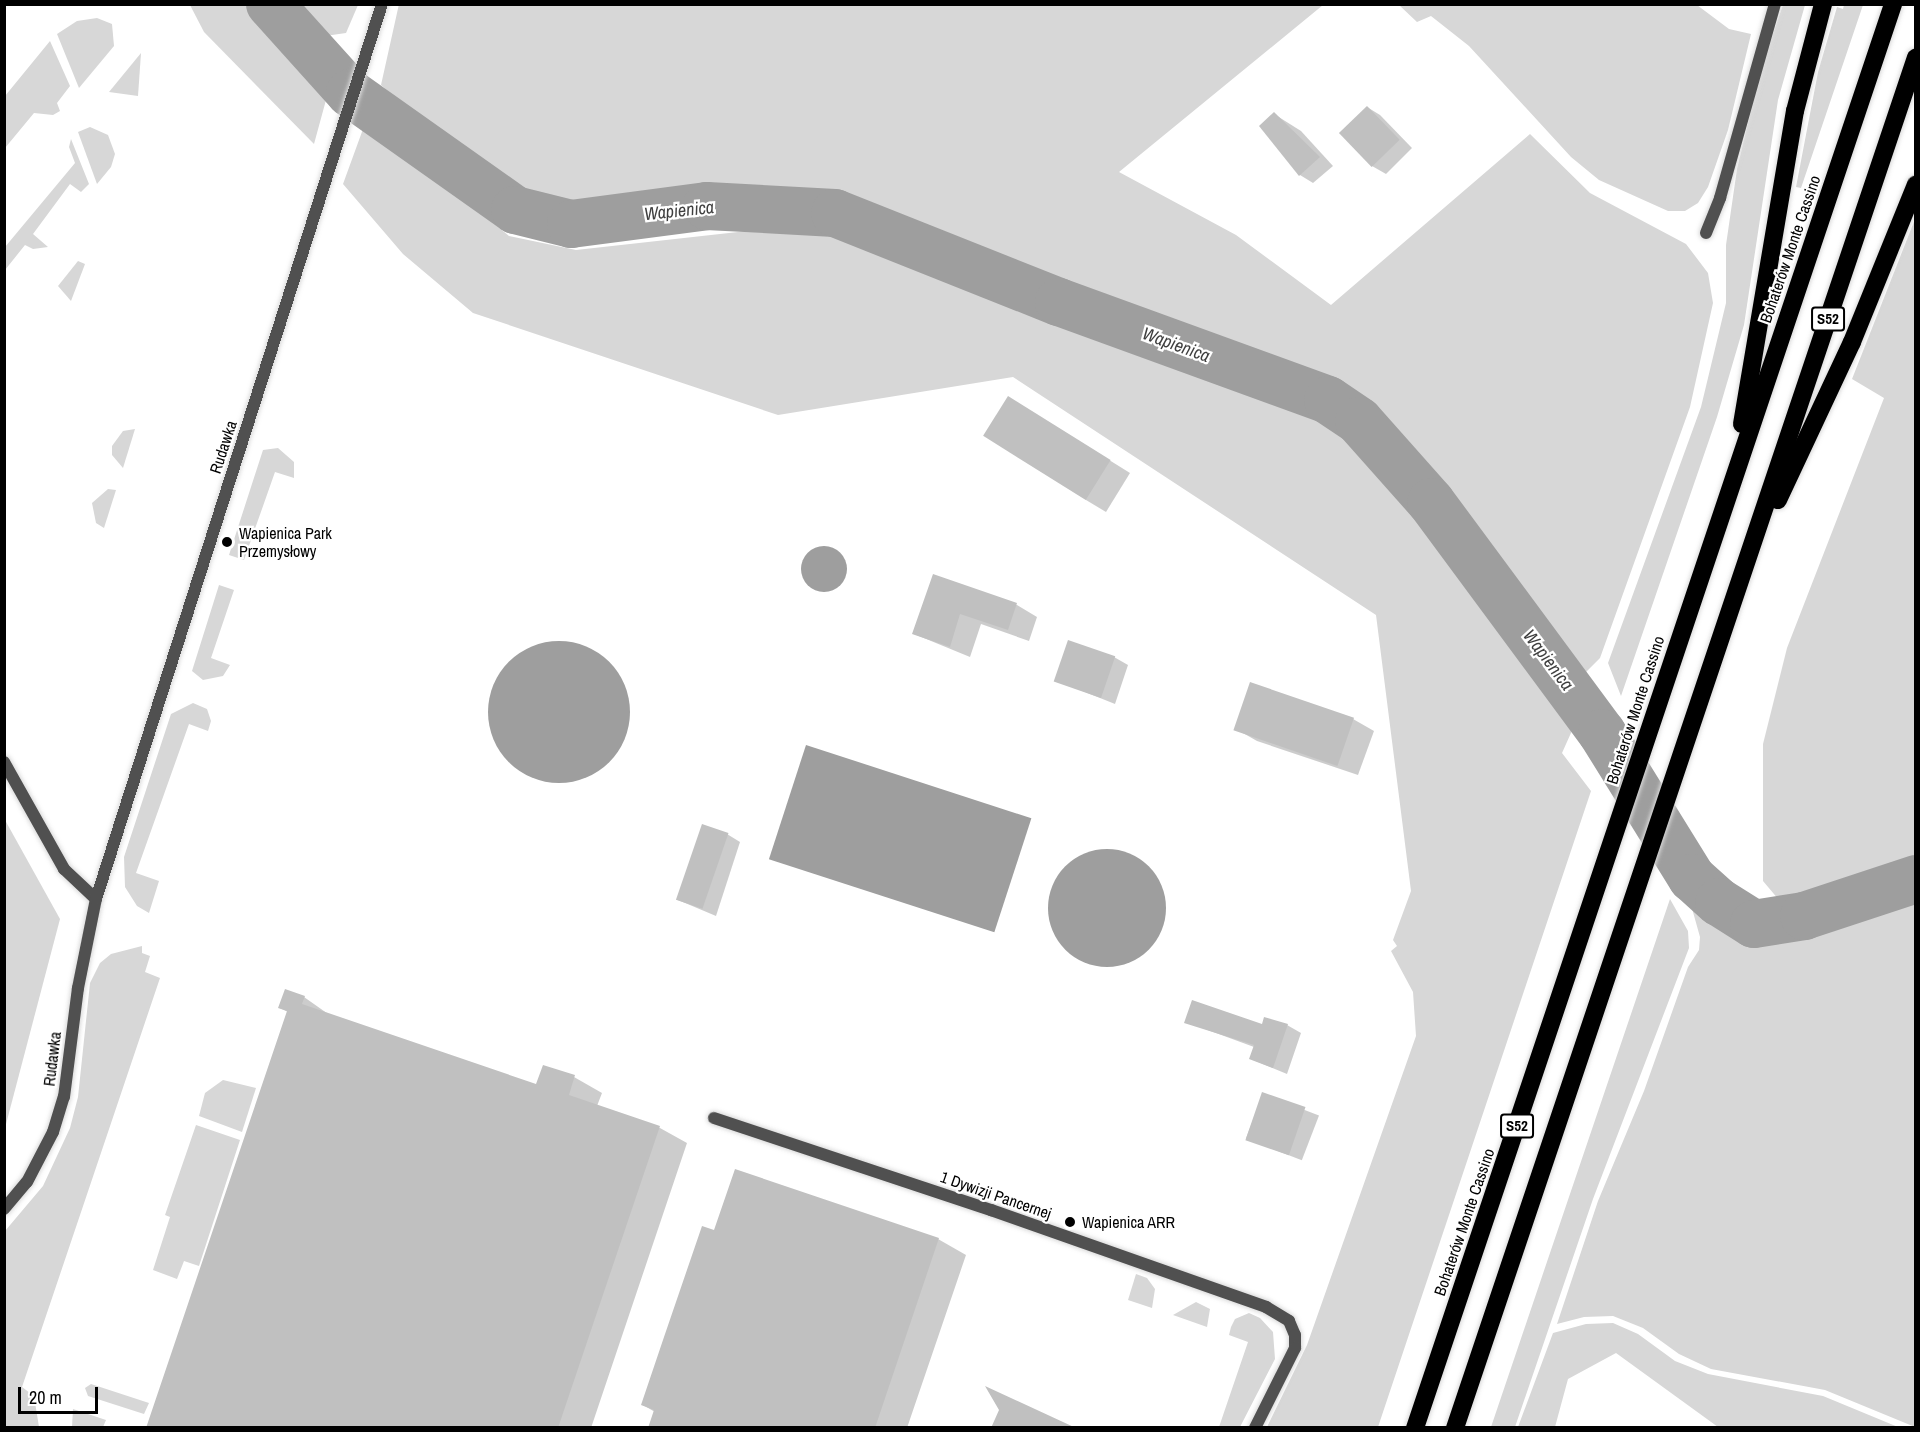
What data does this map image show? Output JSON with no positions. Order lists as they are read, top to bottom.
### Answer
{
  "streets": {
    "highway": ["Bohaterów Monte Cassino", "S52"],
    "street": ["Rudawka", "1 Dywizji Pancernej"]
  },
  "water": ["Wapienica"],
  "places": ["Wapienica Park Przemysłowy", "Wapienica ARR"],
  "scale_bar": "20 m"
}
